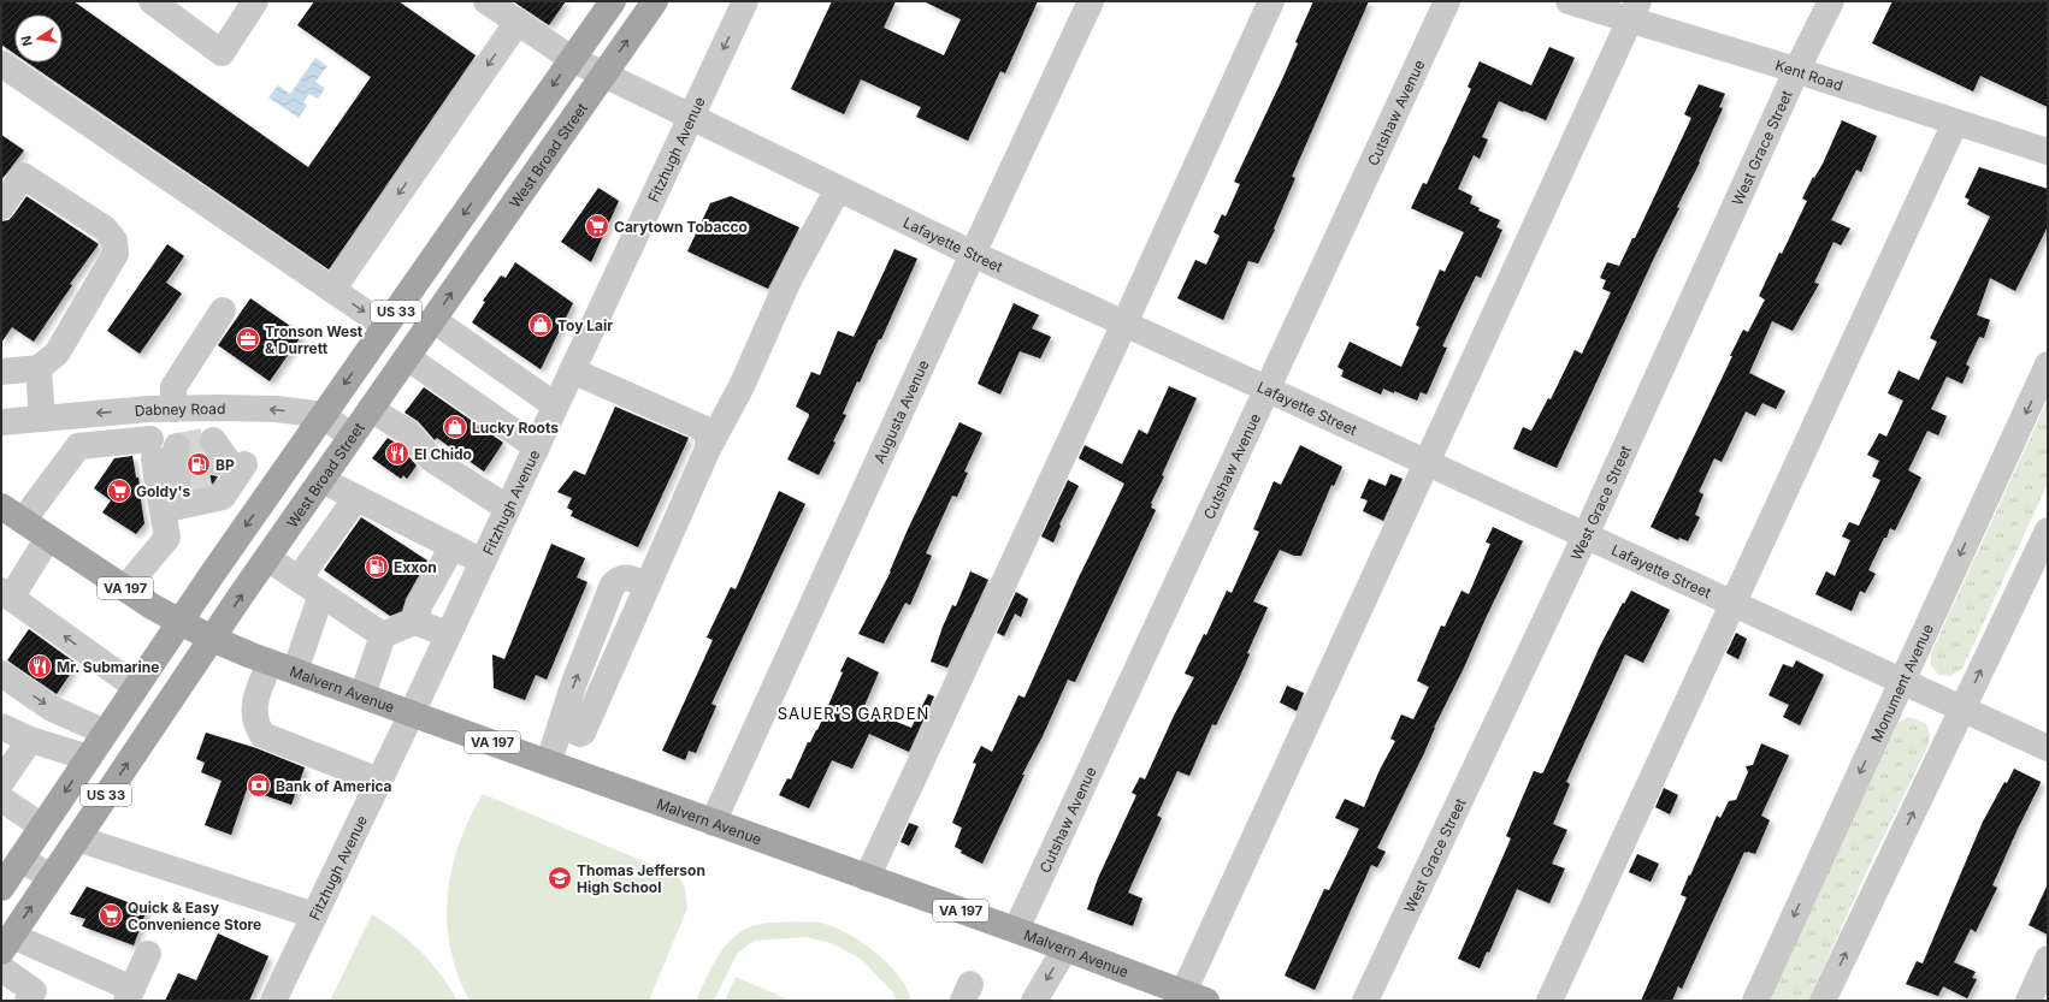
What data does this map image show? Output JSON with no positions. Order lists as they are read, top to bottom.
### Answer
{
  "streets": {
    "main road": [
      "West Broad Street",
      "US 33",
      "VA 197",
      "Malvern Avenue"
    ],
    "street": [
      "Kent Road",
      "Cutshaw Avenue",
      "Fitzhugh Avenue",
      "West Grace Street",
      "Lafayette Street",
      "Dabney Road",
      "Augusta Avenue",
      "Monument Avenue"
    ]
  },
  "crossings": [
    ["Kent Road", "West Grace Street"],
    ["Cutshaw Avenue", "Lafayette Street"],
    ["Cutshaw Avenue", "Malvern Avenue"],
    ["Fitzhugh Avenue", "Lafayette Street"],
    ["Fitzhugh Avenue", "Malvern Avenue"],
    ["West Grace Street", "Lafayette Street"],
    ["West Broad Street", "Lafayette Street"],
    ["West Broad Street", "Dabney Road"],
    ["West Broad Street", "VA 197"],
    ["West Broad Street", "Malvern Avenue"],
    ["Lafayette Street", "US 33"],
    ["Lafayette Street", "Augusta Avenue"],
    ["Lafayette Street", "Monument Avenue"],
    ["US 33", "Dabney Road"],
    ["US 33", "VA 197"],
    ["Augusta Avenue", "Malvern Avenue"],
    ["VA 197", "Malvern Avenue"]
  ],
  "one_way": ["Dabney Road"],
  "districts": ["SAUER'S GARDEN"],
  "places": {
    "supermarket": ["Carytown Tobacco", "Goldy's", "Quick & Easy Convenience Store"],
    "shop": ["Toy Lair", "Lucky Roots"],
    "office": ["Tronson West & Durrett"],
    "restaurant": ["El Chido", "Mr. Submarine"],
    "fuel station": ["BP", "Exxon"],
    "bank": ["Bank of America"],
    "school or university": ["Thomas Jefferson High School"]
  },
  "north": "left"
}
